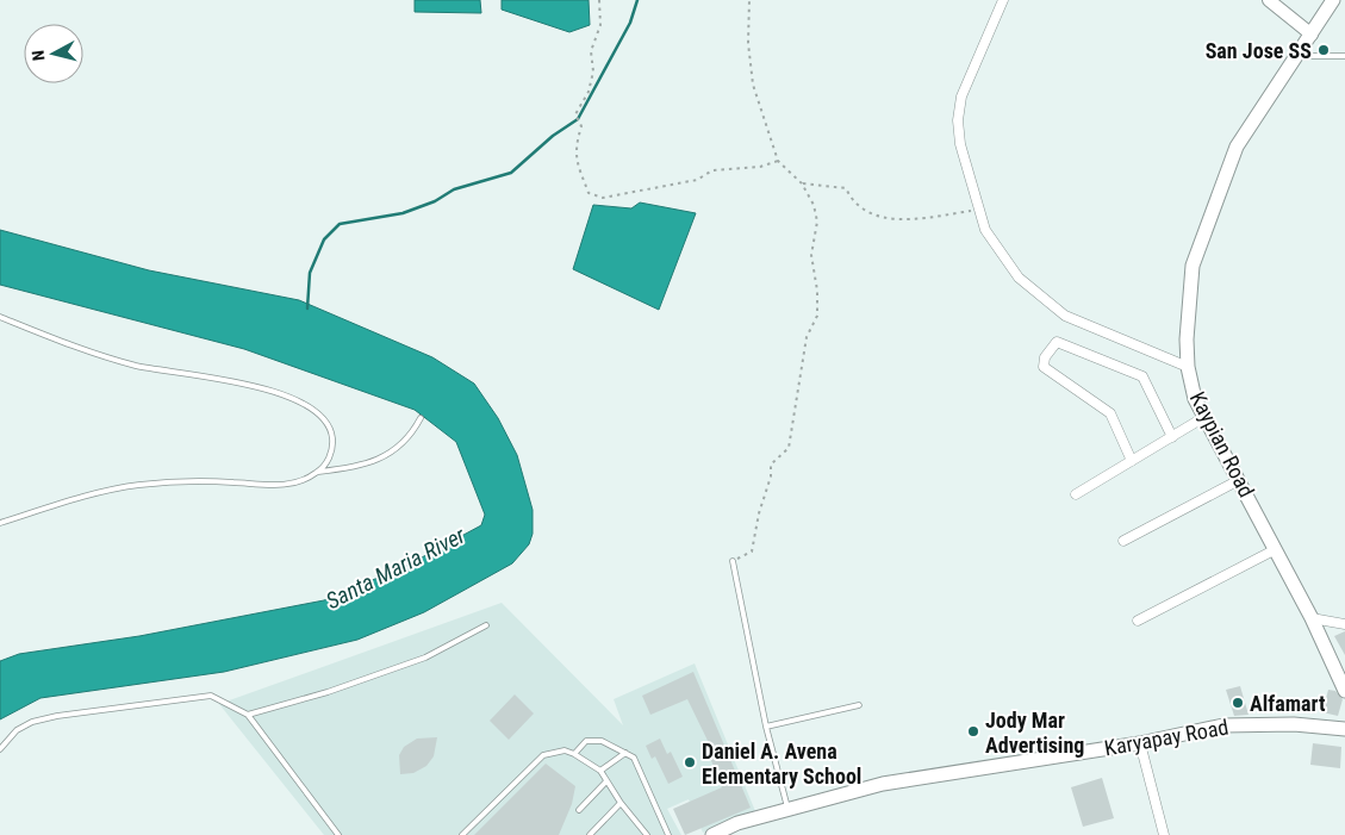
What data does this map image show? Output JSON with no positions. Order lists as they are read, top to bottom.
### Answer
{
  "streets": {
    "main road": ["Kaypian Road", "Karyapay Road"]
  },
  "water": ["Santa Maria River"],
  "places": [
    "San Jose SS",
    "Alfamart",
    "Jody Mar Advertising",
    "Daniel A. Avena Elementary School"
  ],
  "north": "left"
}
